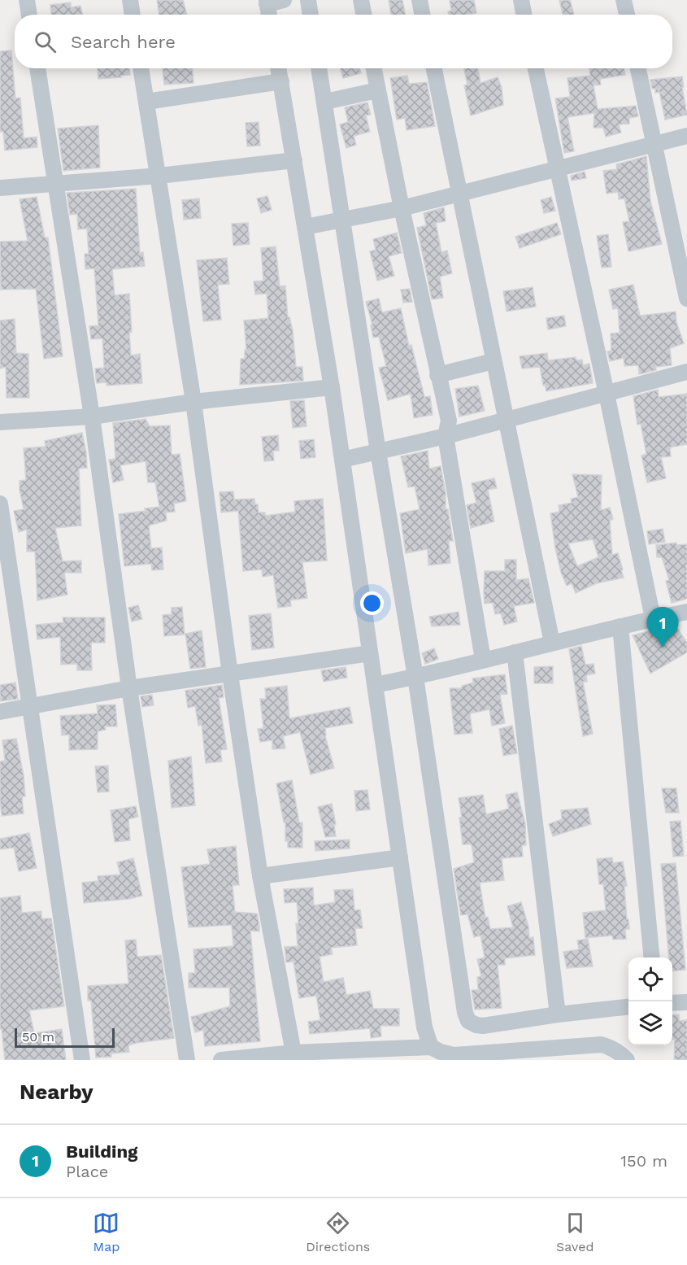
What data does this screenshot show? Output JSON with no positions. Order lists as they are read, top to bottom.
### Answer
{
  "scale_bar": "50 m",
  "page": {
    "search": "Search here",
    "pins": "1",
    "scale": "50 m",
    "heading": "Nearby",
    "list": [
      {
        "mark": "1",
        "name": "Building",
        "note": "Place",
        "value": "150 m"
      }
    ],
    "nav": ["Map", "Directions", "Saved"]
  }
}
